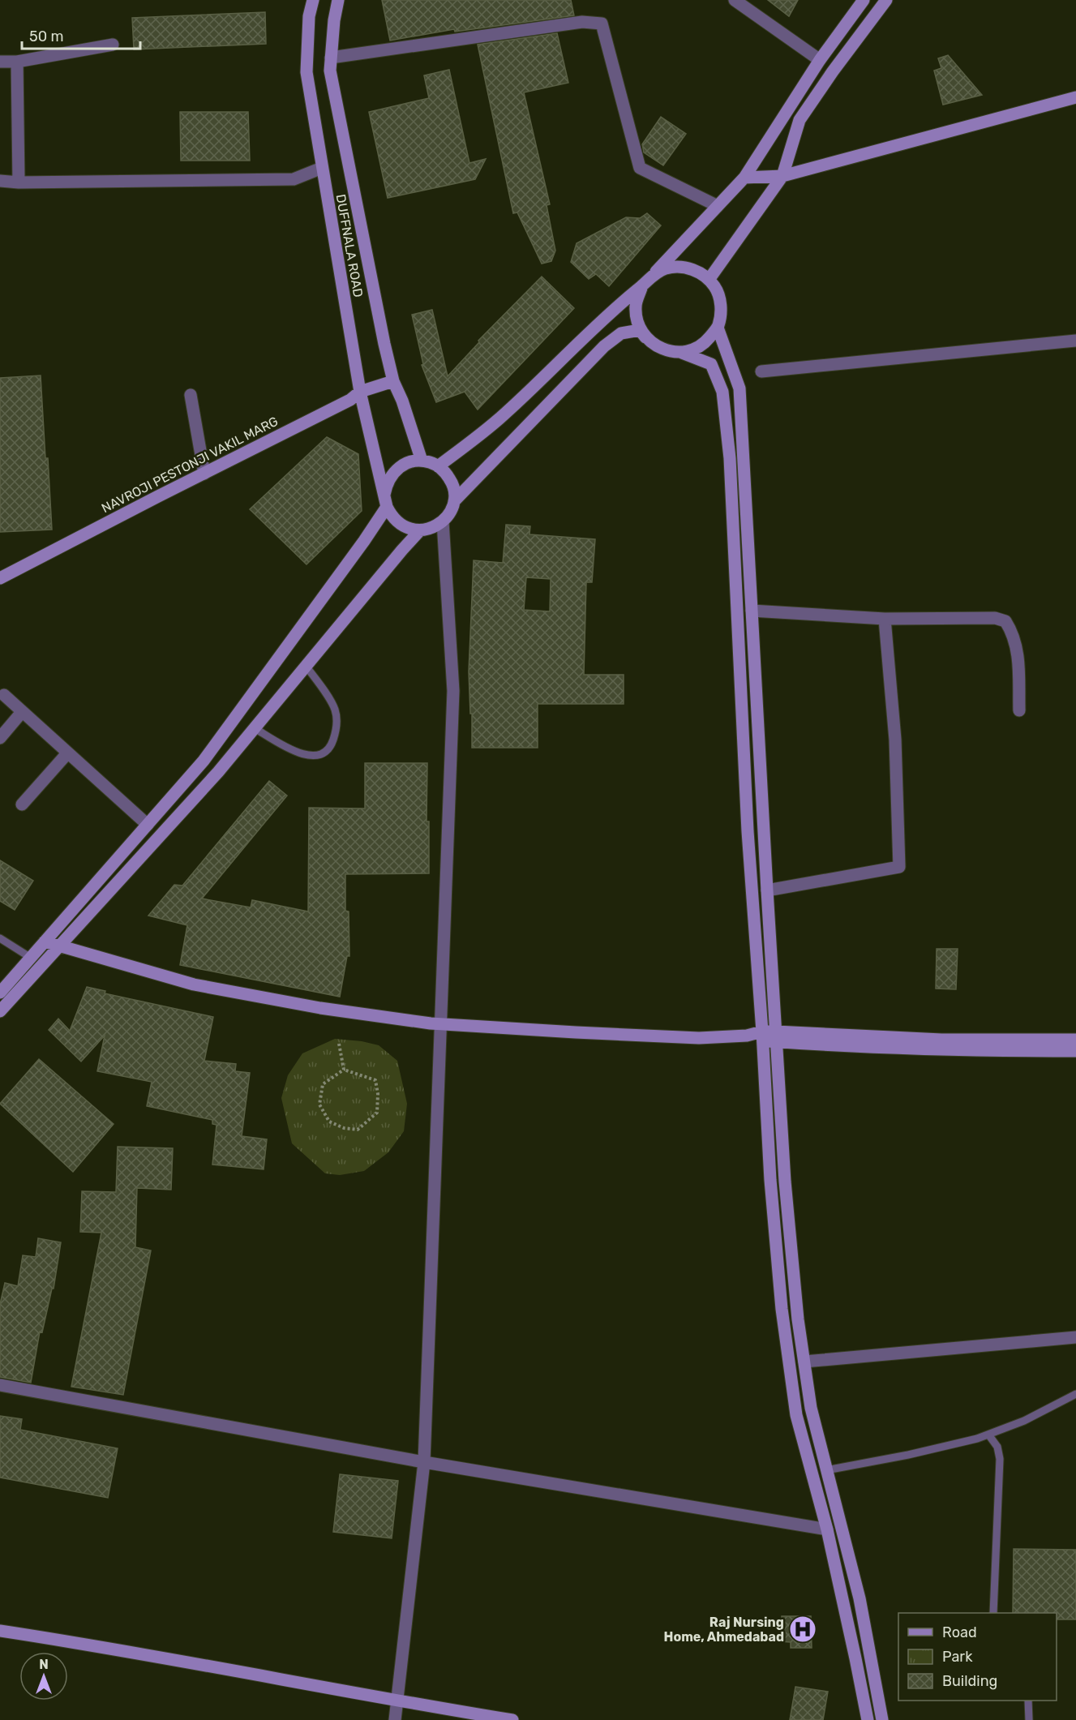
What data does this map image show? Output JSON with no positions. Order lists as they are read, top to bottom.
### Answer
{
  "streets": {
    "main road": ["DUFFNALA ROAD", "NAVROJI PESTONJI VAKIL MARG"]
  },
  "crossings": [
    ["DUFFNALA ROAD", "NAVROJI PESTONJI VAKIL MARG"]
  ],
  "places": {
    "hospital": ["Raj Nursing Home, Ahmedabad"]
  },
  "legend": ["Road", "Park", "Building"],
  "scale_bar": "50 m",
  "north": "top"
}
